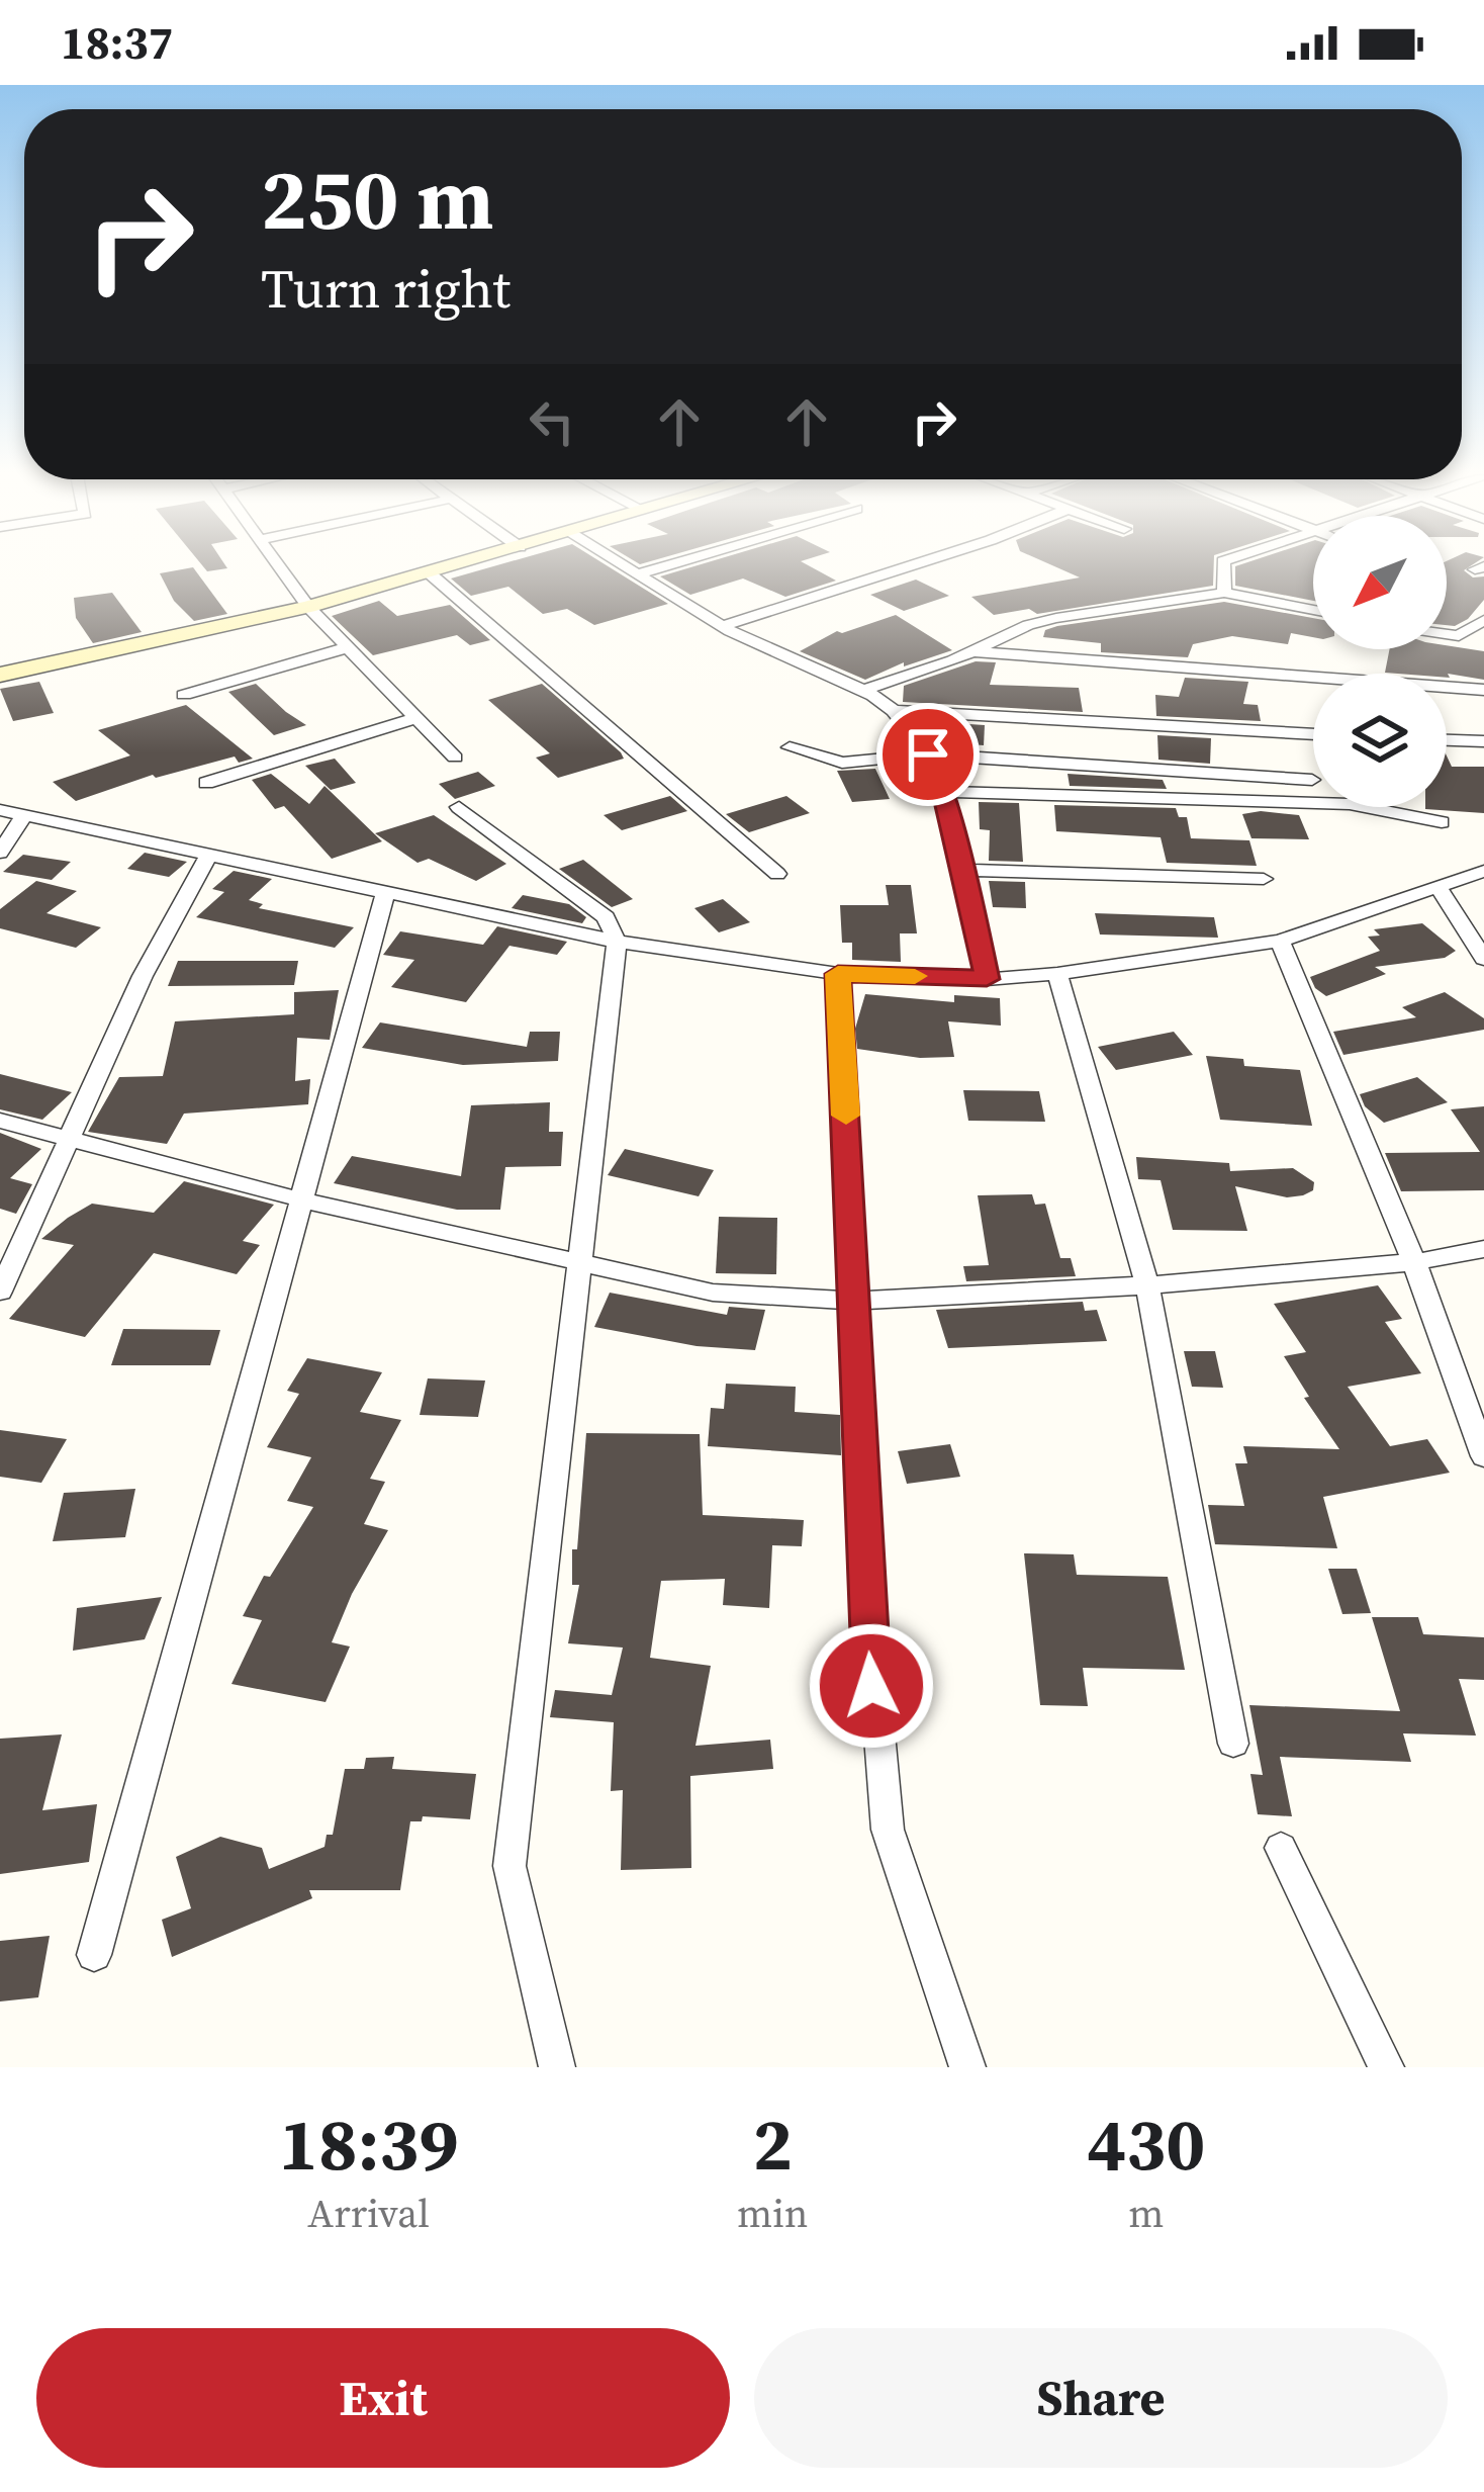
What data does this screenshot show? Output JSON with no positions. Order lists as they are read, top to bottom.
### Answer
{
  "north": "bottom left",
  "page": {
    "status": "18:37",
    "turn": ["250 m", "Turn right"],
    "eta": [
      "18:39",
      "Arrival",
      "2",
      "min",
      "430",
      "m"
    ],
    "buttons": ["Exit", "Share"]
  }
}
